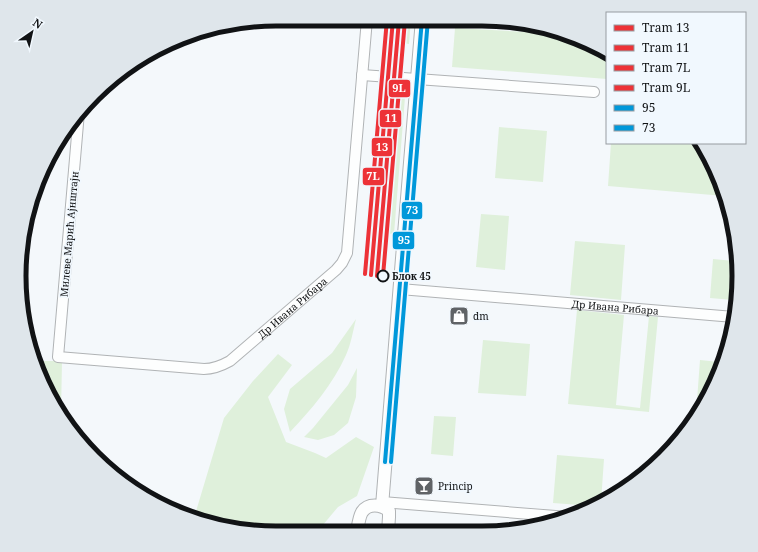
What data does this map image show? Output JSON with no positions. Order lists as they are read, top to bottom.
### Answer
{
  "streets": {
    "street": ["Милеве Марић Ајнштајн", "Др Ивана Рибара"]
  },
  "crossings": [
    ["Милеве Марић Ајнштајн", "Др Ивана Рибара"]
  ],
  "places": {
    "other": ["Блок 45"],
    "shop": ["dm"],
    "bar": ["Princip"]
  },
  "lines": [
    "tram line 13",
    "tram line 11",
    "tram line 7L",
    "tram line 9L",
    "transit line 95",
    "transit line 73"
  ],
  "legend": [
    "Tram 13",
    "Tram 11",
    "Tram 7L",
    "Tram 9L",
    "95",
    "73"
  ],
  "north": "top right"
}
